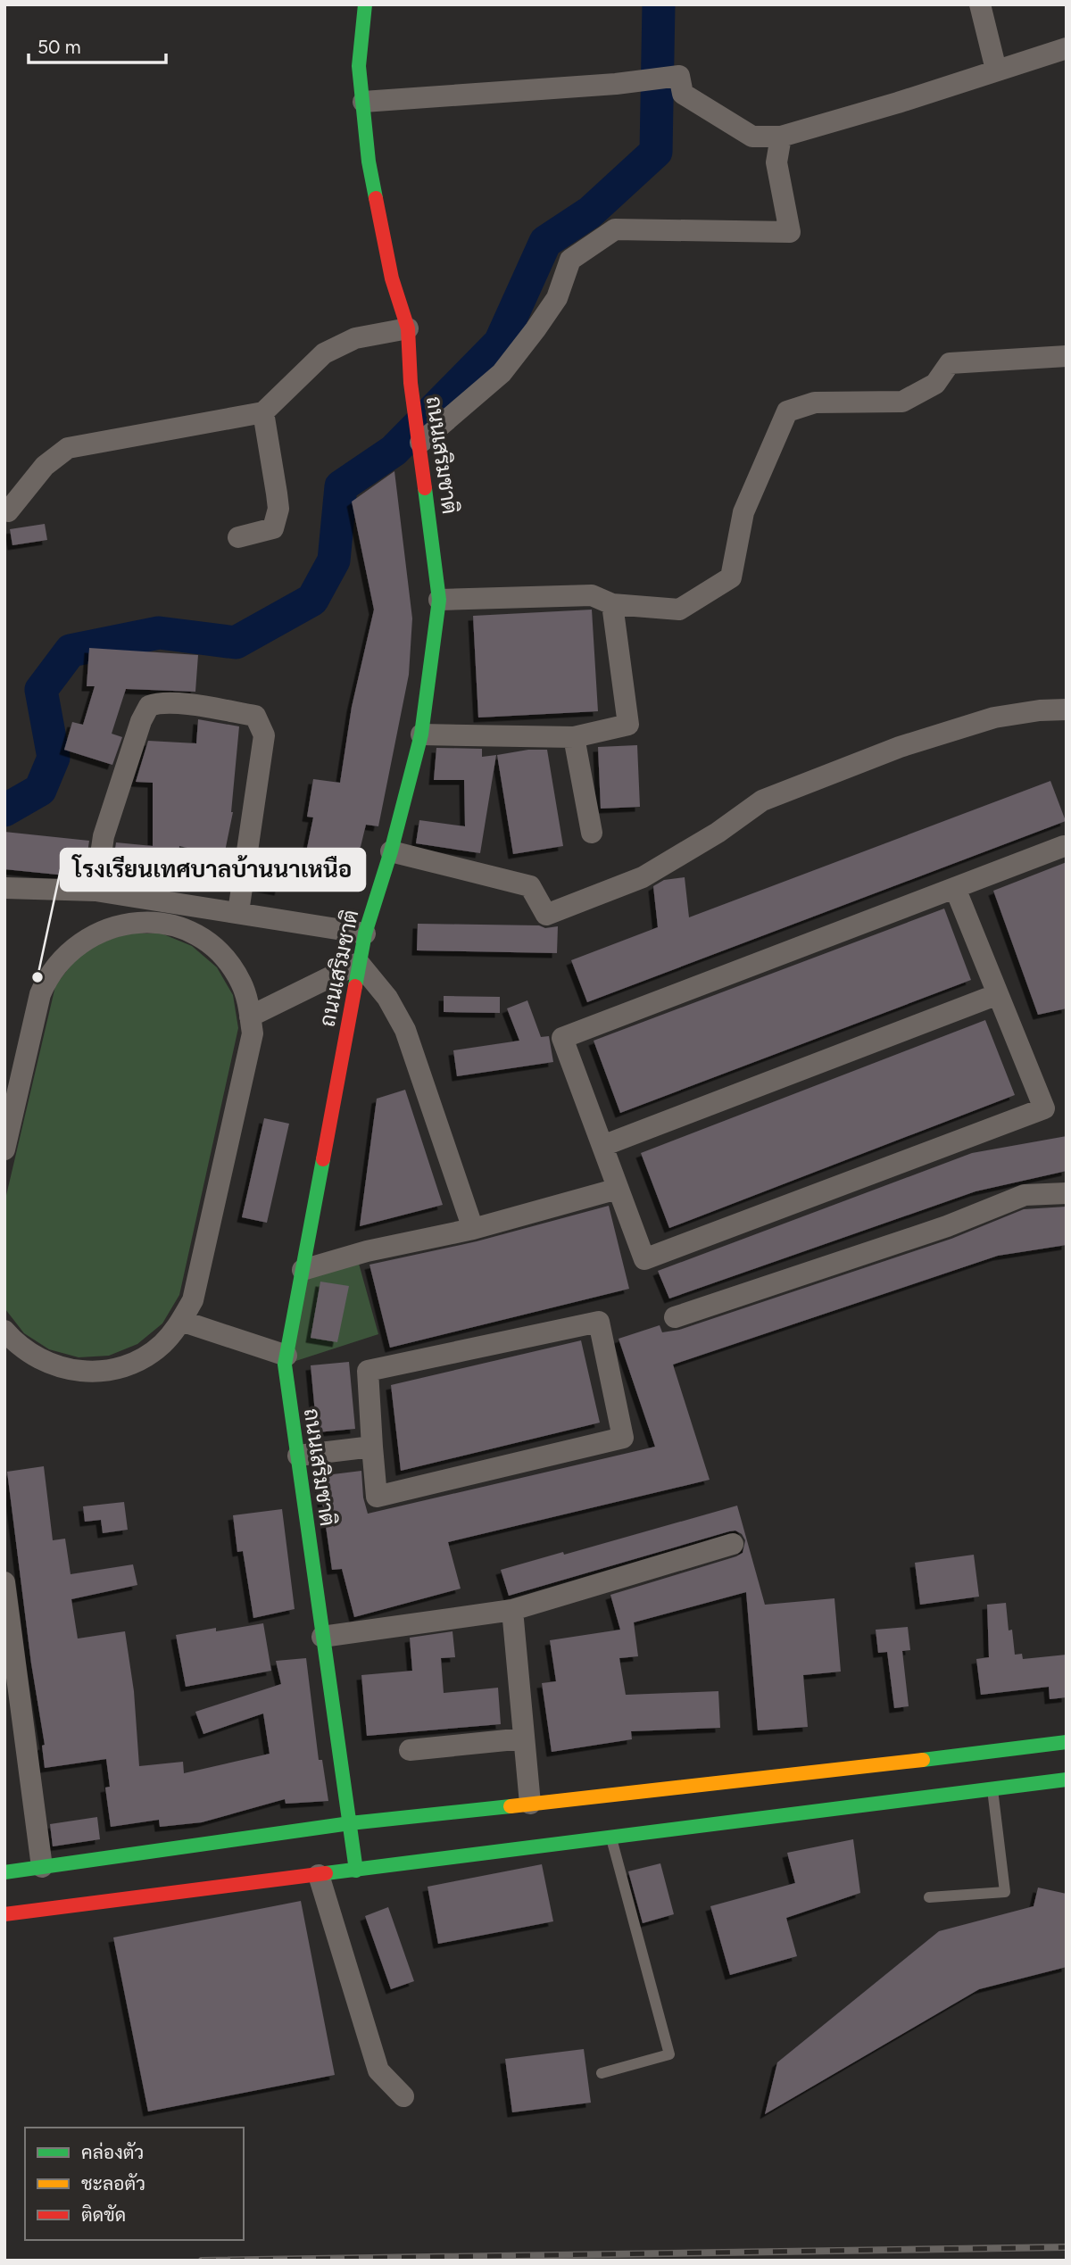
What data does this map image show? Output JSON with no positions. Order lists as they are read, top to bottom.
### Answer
{
  "streets": {
    "main road": ["ถนนเสริมชาติ"]
  },
  "places": ["โรงเรียนเทศบาลบ้านนาเหนือ"],
  "legend": ["คล่องตัว", "ชะลอตัว", "ติดขัด"],
  "scale_bar": "50 m"
}
